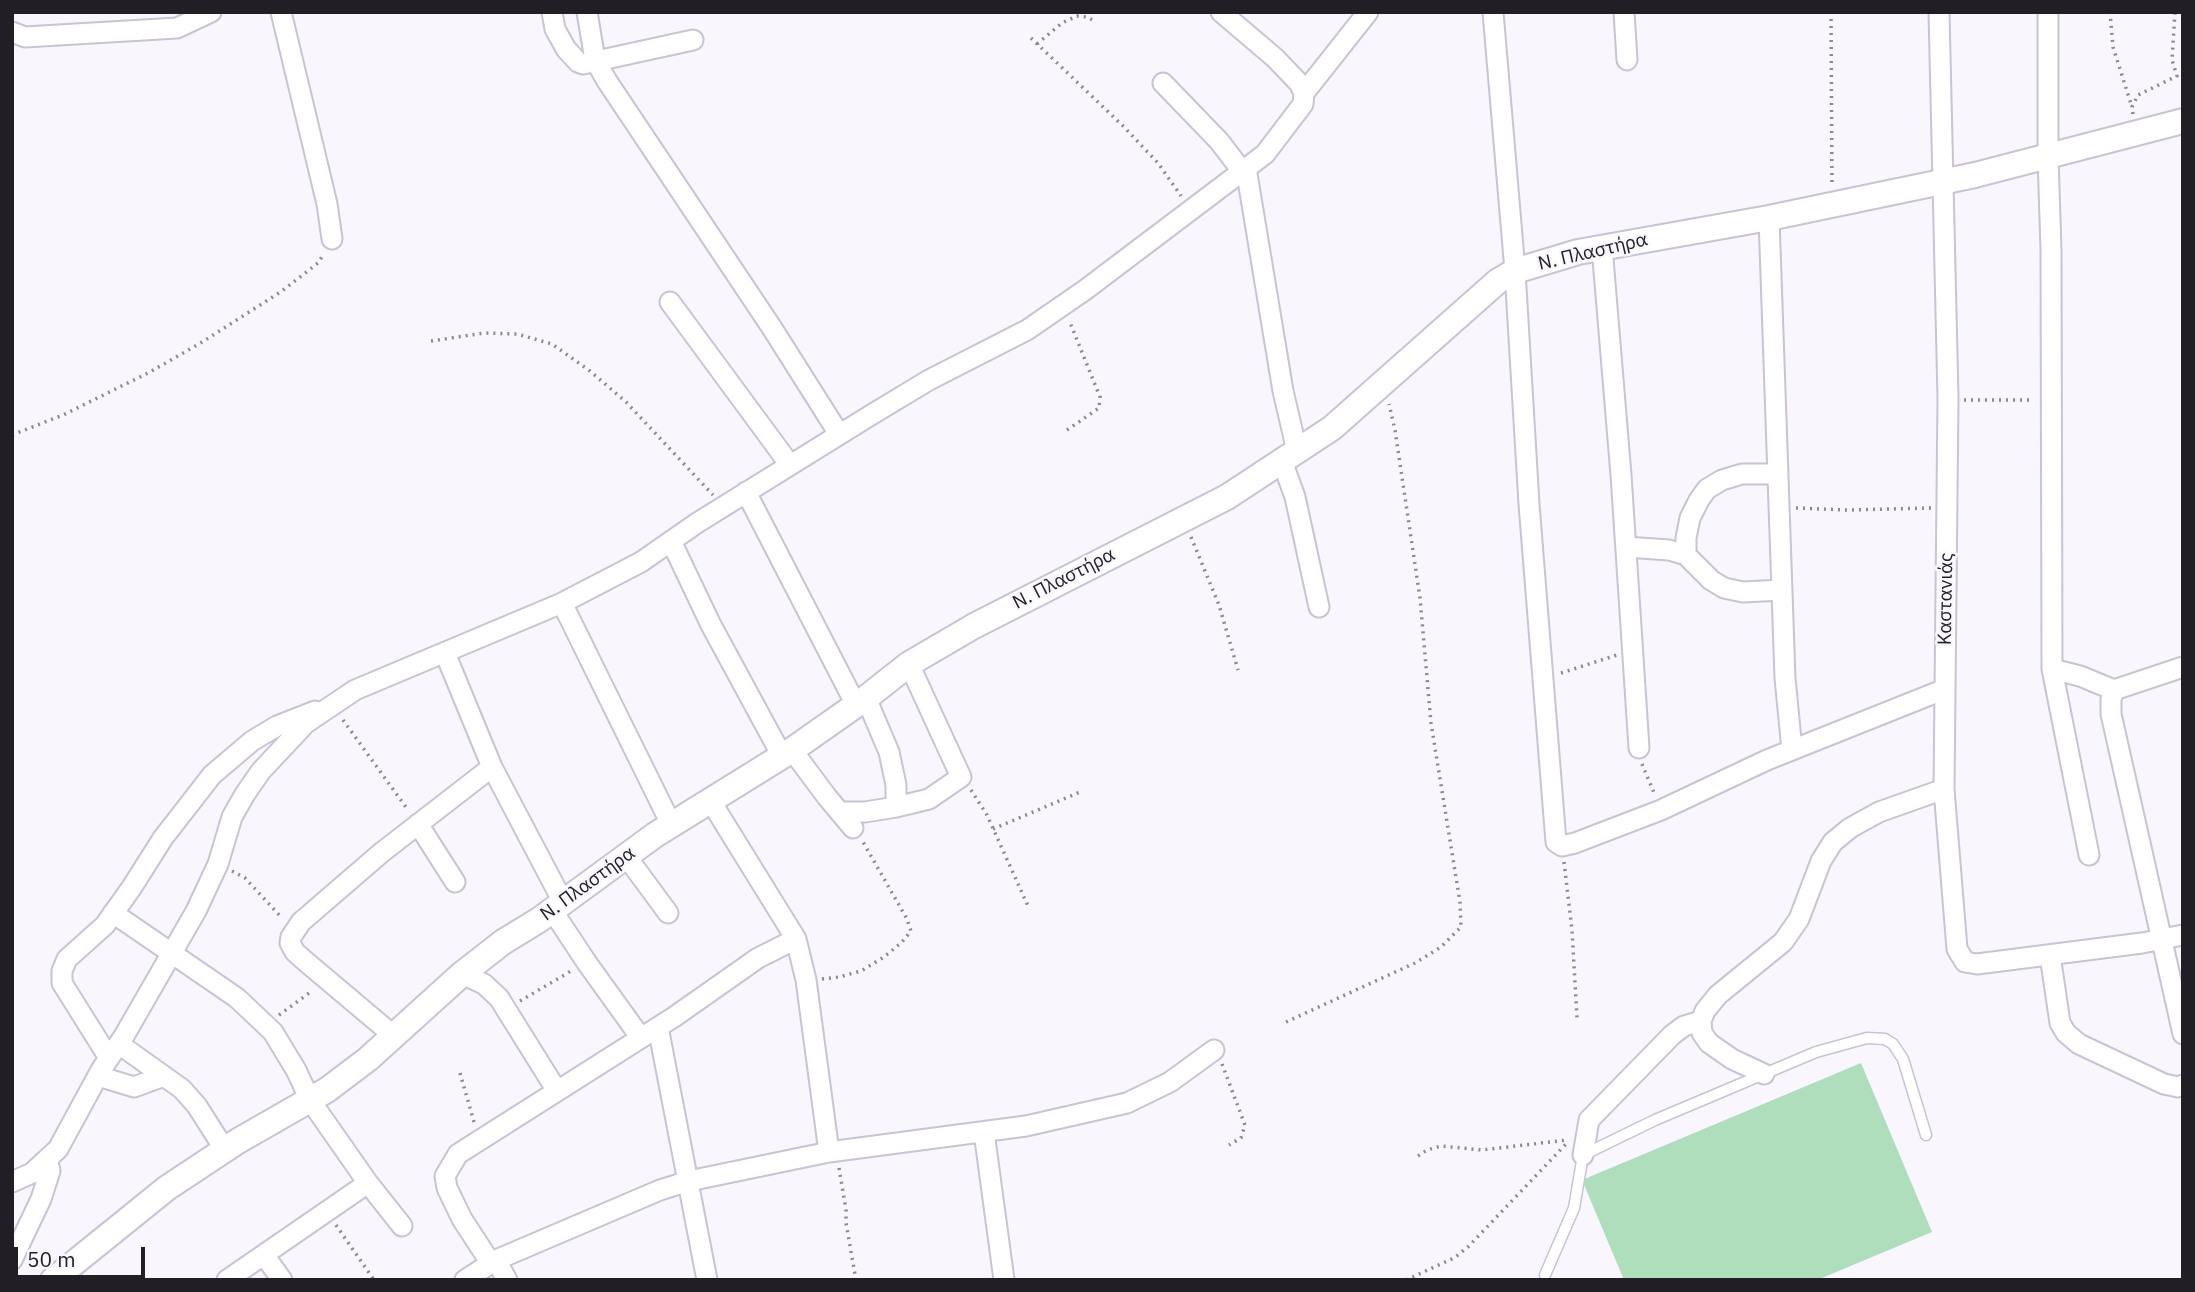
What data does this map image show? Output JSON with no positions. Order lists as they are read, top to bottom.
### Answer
{
  "streets": {
    "street": ["Ν. Πλαστήρα", "Καστανιάς"]
  },
  "crossings": [
    ["Ν. Πλαστήρα", "Καστανιάς"]
  ],
  "scale_bar": "50 m"
}
